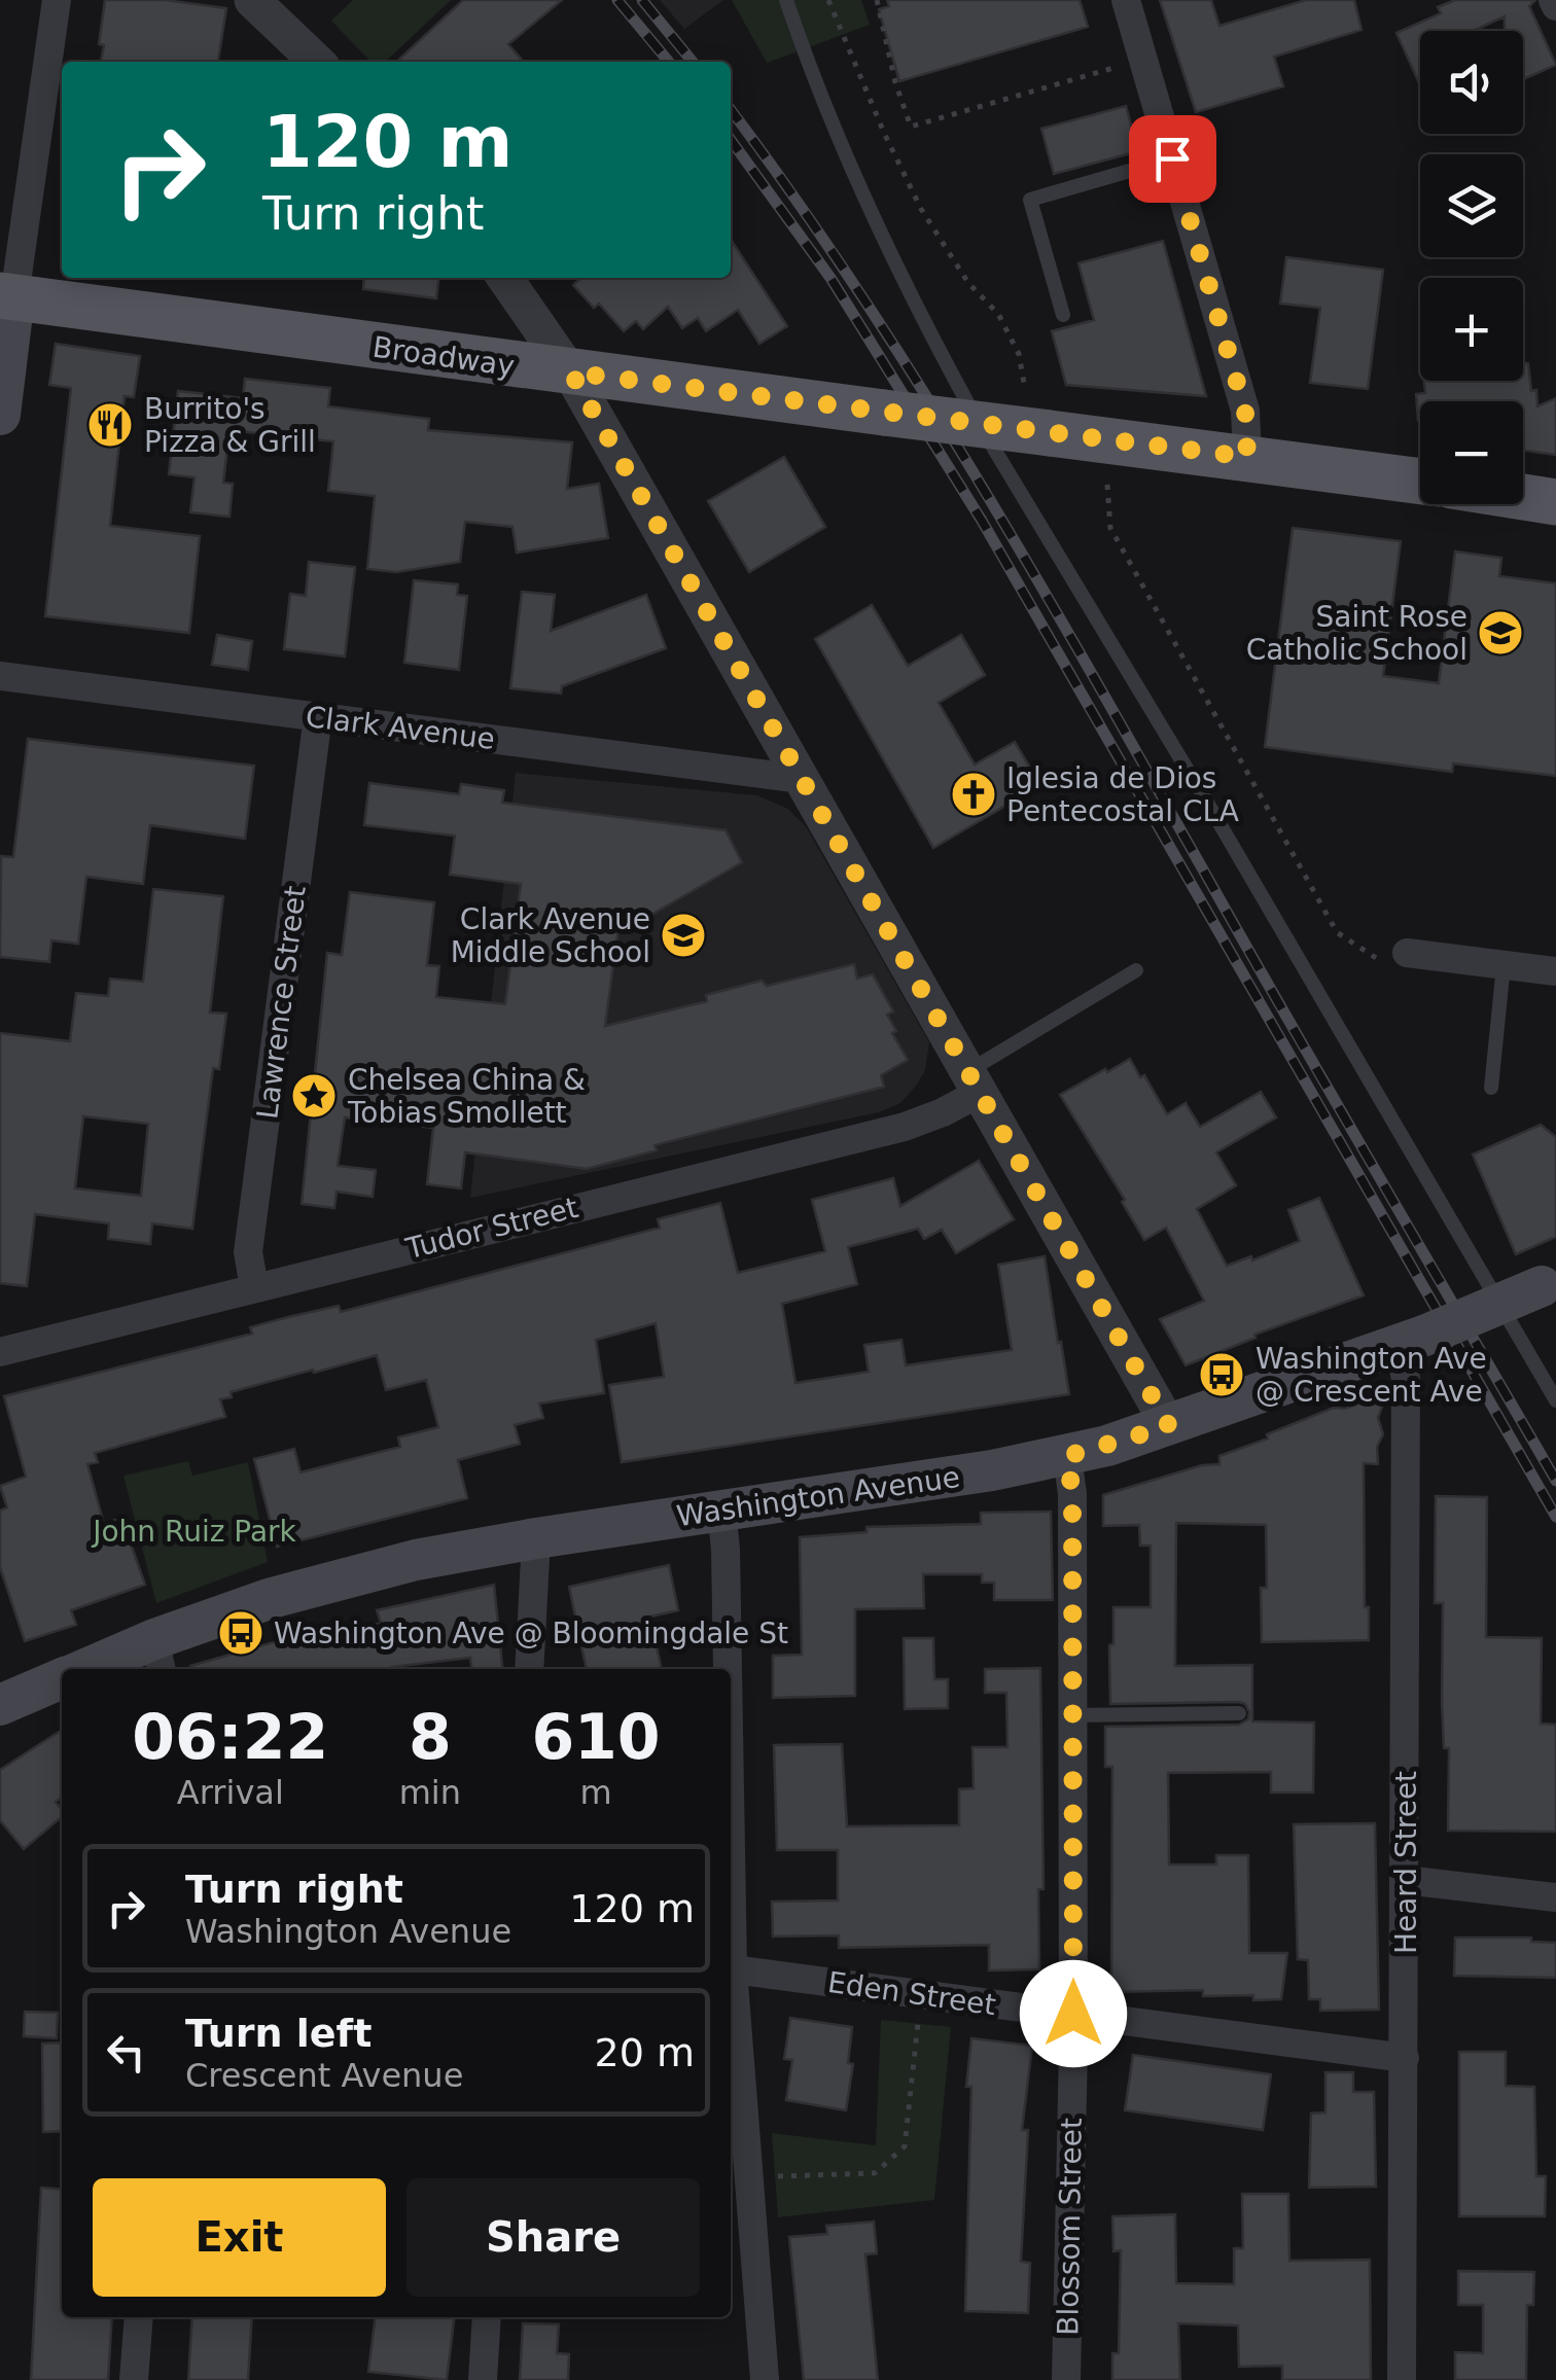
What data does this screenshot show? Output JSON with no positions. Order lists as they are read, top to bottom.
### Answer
{
  "streets": {
    "main road": ["Broadway", "Washington Avenue"],
    "street": [
      "Clark Avenue",
      "Lawrence Street",
      "Tudor Street",
      "Heard Street",
      "Eden Street",
      "Blossom Street"
    ]
  },
  "crossings": [
    ["Clark Avenue", "Lawrence Street"],
    ["Lawrence Street", "Tudor Street"],
    ["Washington Avenue", "Heard Street"],
    ["Washington Avenue", "Blossom Street"],
    ["Heard Street", "Eden Street"],
    ["Eden Street", "Blossom Street"]
  ],
  "parks": ["John Ruiz Park"],
  "places": {
    "restaurant": ["Burrito's Pizza & Grill"],
    "school or university": ["Saint Rose Catholic School", "Clark Avenue Middle School"],
    "church": ["Iglesia de Dios Pentecostal CLA"],
    "place": ["Chelsea China & Tobias Smollett"],
    "bus stop": ["Washington Ave @ Crescent Ave", "Washington Ave @ Bloomingdale St"]
  },
  "page": {
    "map_buttons": ["+", "−"],
    "turn": ["120 m", "Turn right"],
    "eta": [
      "06:22",
      "Arrival",
      "8",
      "min",
      "610",
      "m"
    ],
    "list": [
      {
        "name": "Turn right",
        "note": "Washington Avenue",
        "value": "120 m"
      },
      {
        "name": "Turn left",
        "note": "Crescent Avenue",
        "value": "20 m"
      }
    ],
    "buttons": ["Exit", "Share"]
  }
}
